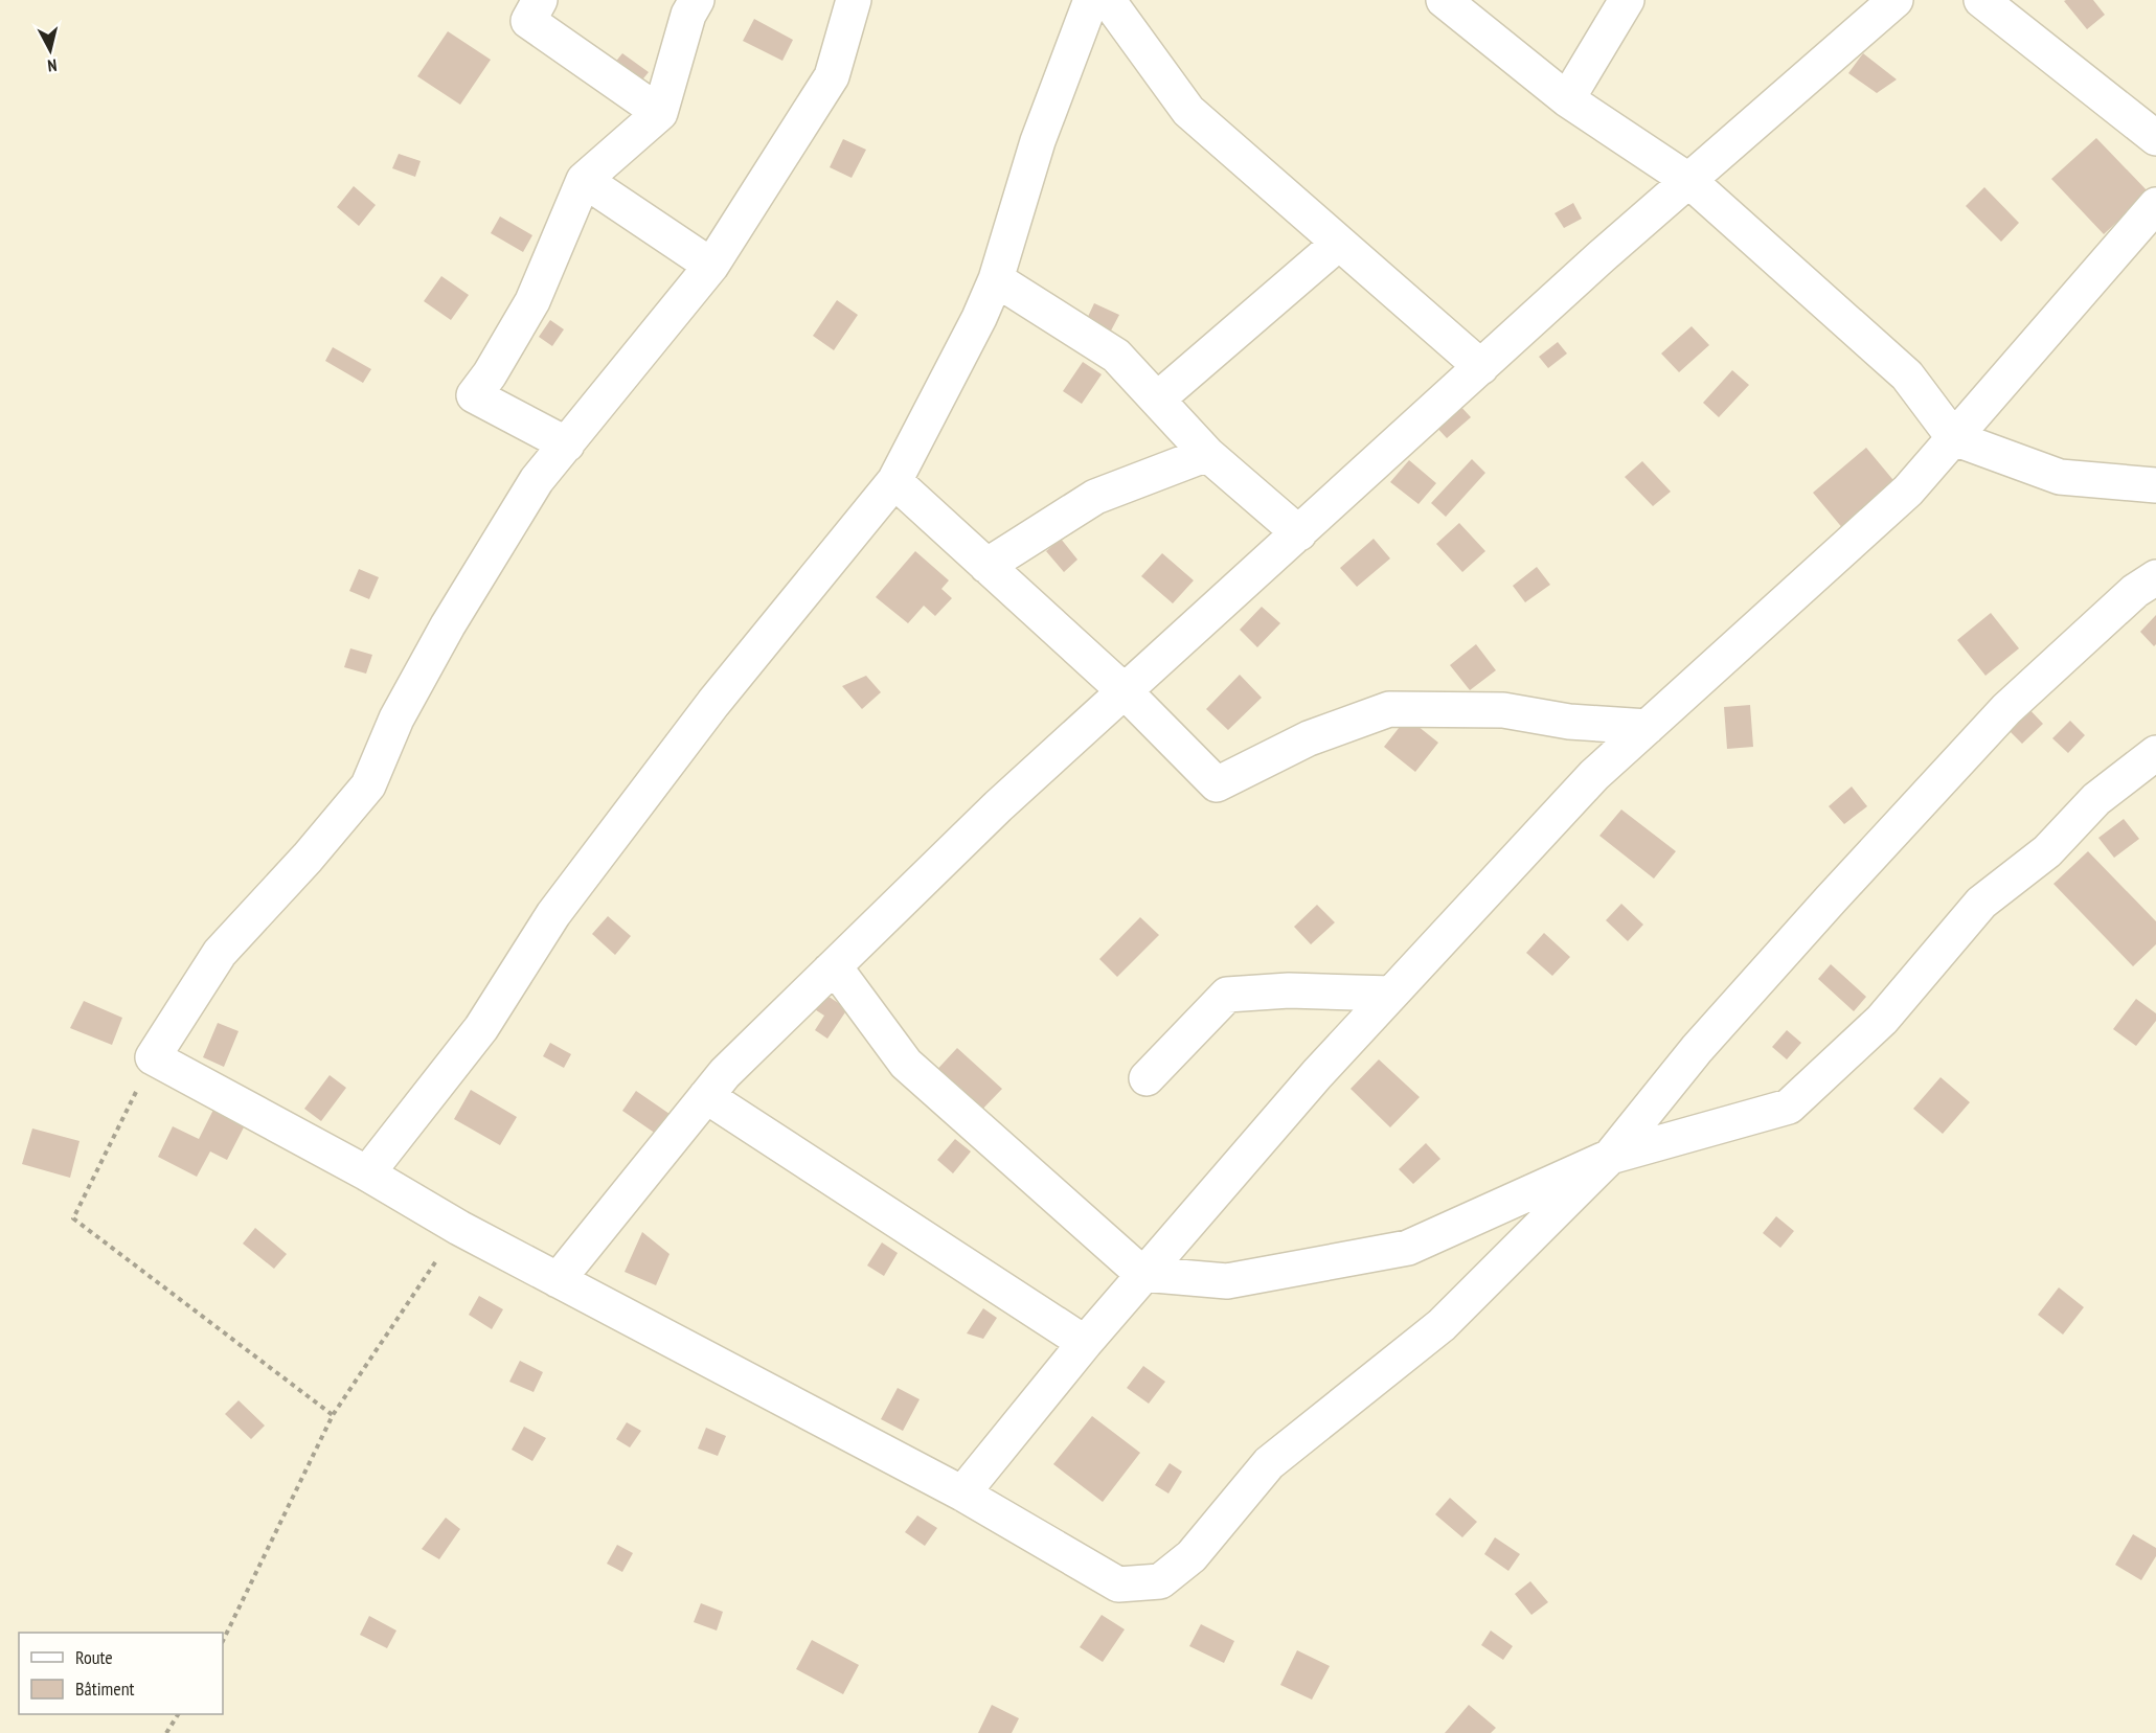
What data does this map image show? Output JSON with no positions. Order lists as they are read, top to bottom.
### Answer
{
  "legend": ["Route", "Bâtiment"],
  "north": "bottom"
}
